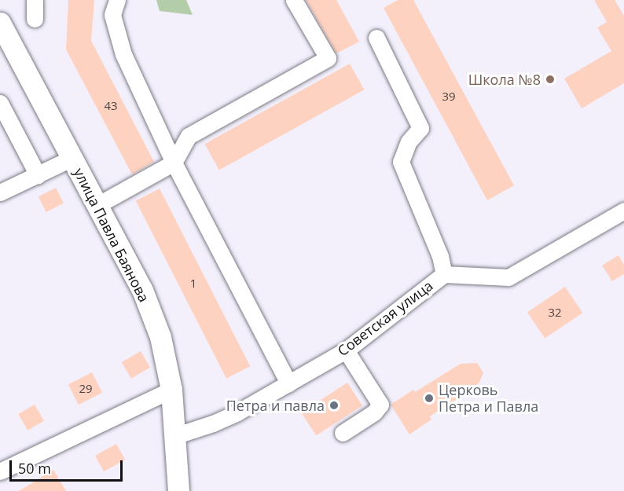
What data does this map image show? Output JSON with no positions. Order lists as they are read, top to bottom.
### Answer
{
  "streets": {
    "main road": ["улица Павла Баянова"],
    "street": ["Советская улица"]
  },
  "crossings": [
    ["улица Павла Баянова", "Советская улица"]
  ],
  "places": ["Школа №8", "Церковь Петра и Павла", "Петра и павла"],
  "house_numbers": [
    "39",
    "43",
    "1",
    "32",
    "29"
  ],
  "scale_bar": "50 m"
}
